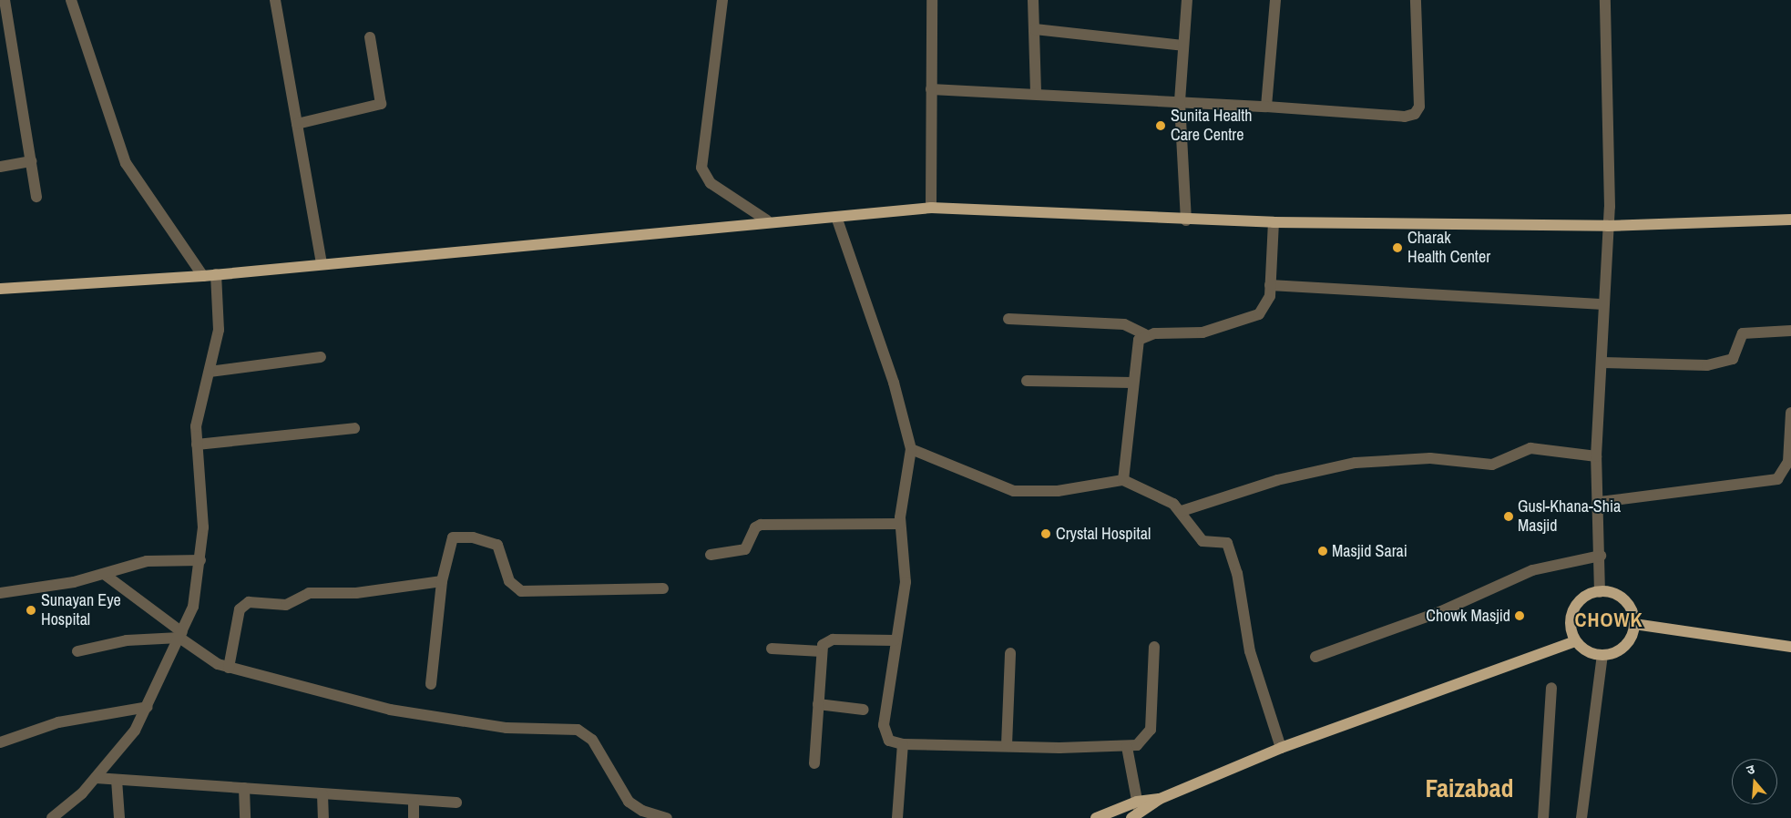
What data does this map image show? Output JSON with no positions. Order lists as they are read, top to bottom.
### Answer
{
  "districts": ["CHOWK", "Faizabad"],
  "places": [
    "Sunita Health Care Centre",
    "Charak Health Center",
    "Gusl-Khana-Shia Masjid",
    "Crystal Hospital",
    "Masjid Sarai",
    "Sunayan Eye Hospital",
    "Chowk Masjid"
  ],
  "north": "top"
}
